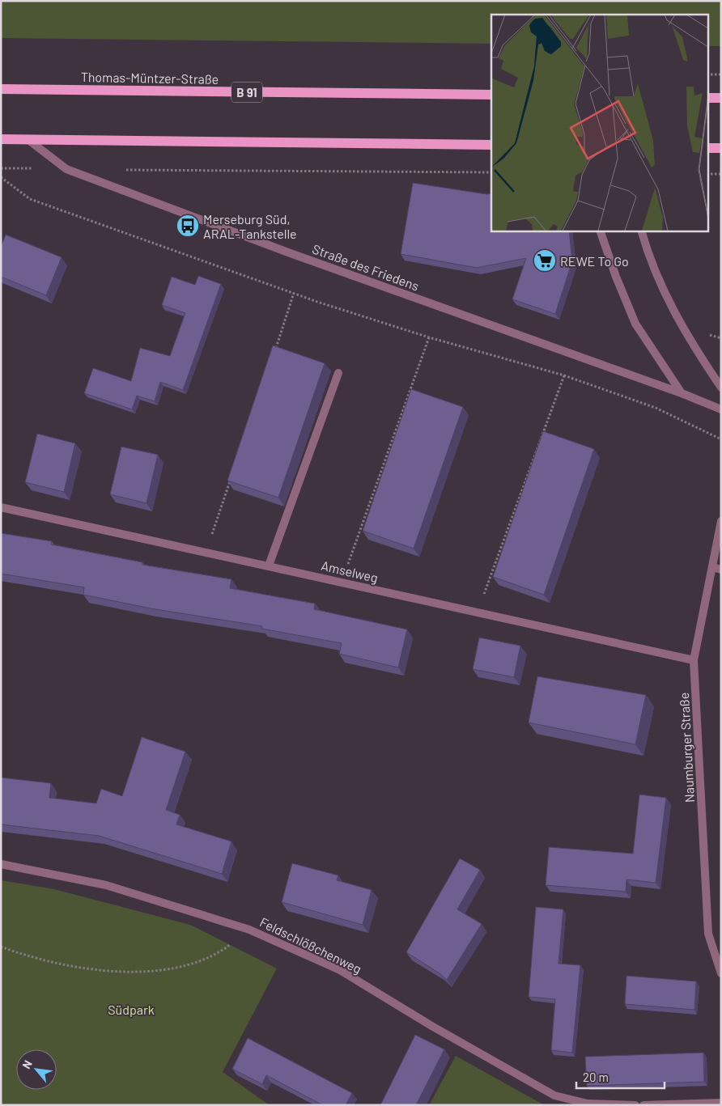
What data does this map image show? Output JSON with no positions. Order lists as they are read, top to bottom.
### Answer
{
  "streets": {
    "main road": ["Thomas-Müntzer-Straße", "B 91"],
    "street": [
      "Straße des Friedens",
      "Amselweg",
      "Naumburger Straße",
      "Feldschlößchenweg"
    ]
  },
  "crossings": [
    ["Amselweg", "Naumburger Straße"]
  ],
  "parks": ["Südpark"],
  "places": {
    "bus stop": ["Merseburg Süd, ARAL-Tankstelle"],
    "supermarket": ["REWE To Go"]
  },
  "scale_bar": "20 m",
  "north": "top left"
}
